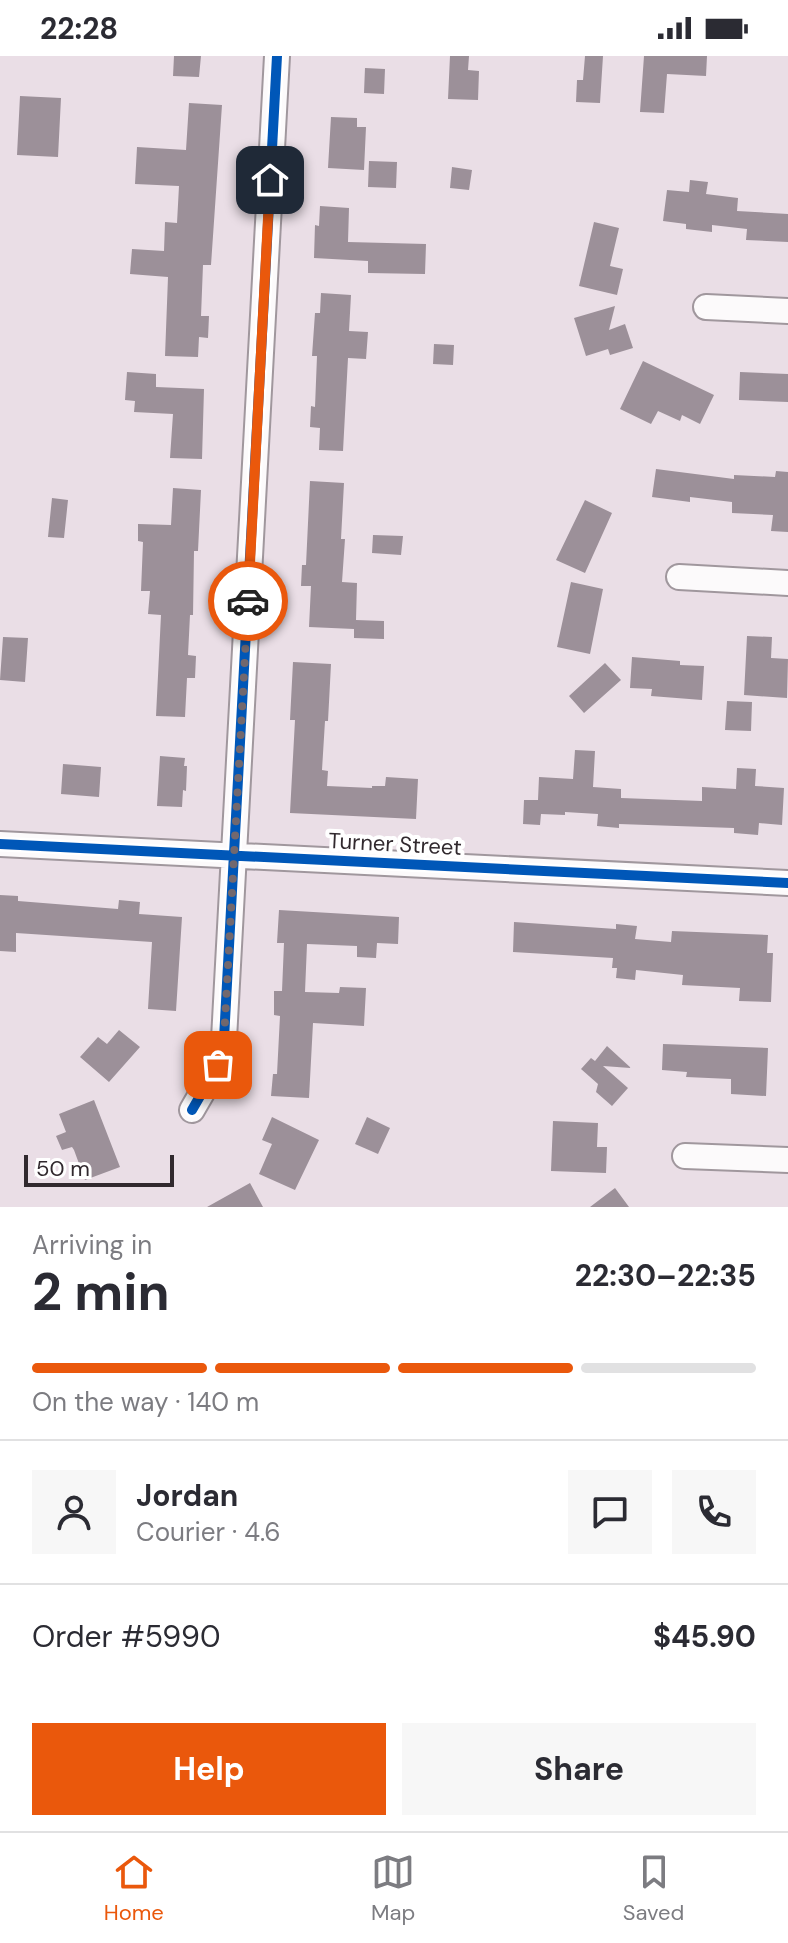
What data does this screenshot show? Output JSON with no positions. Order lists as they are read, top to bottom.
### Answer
{
  "streets": {
    "street": ["Turner Street"]
  },
  "scale_bar": "50 m",
  "page": {
    "status": "22:28",
    "scale": "50 m",
    "heading": ["2 min", "Arriving in", "22:30–22:35"],
    "panel": [
      "Jordan",
      "Courier · 4.6",
      "Order #5990",
      "$45.90"
    ],
    "bar": "On the way · 140 m",
    "buttons": ["Help", "Share"],
    "tabs": ["Home", "Map", "Saved"]
  }
}
